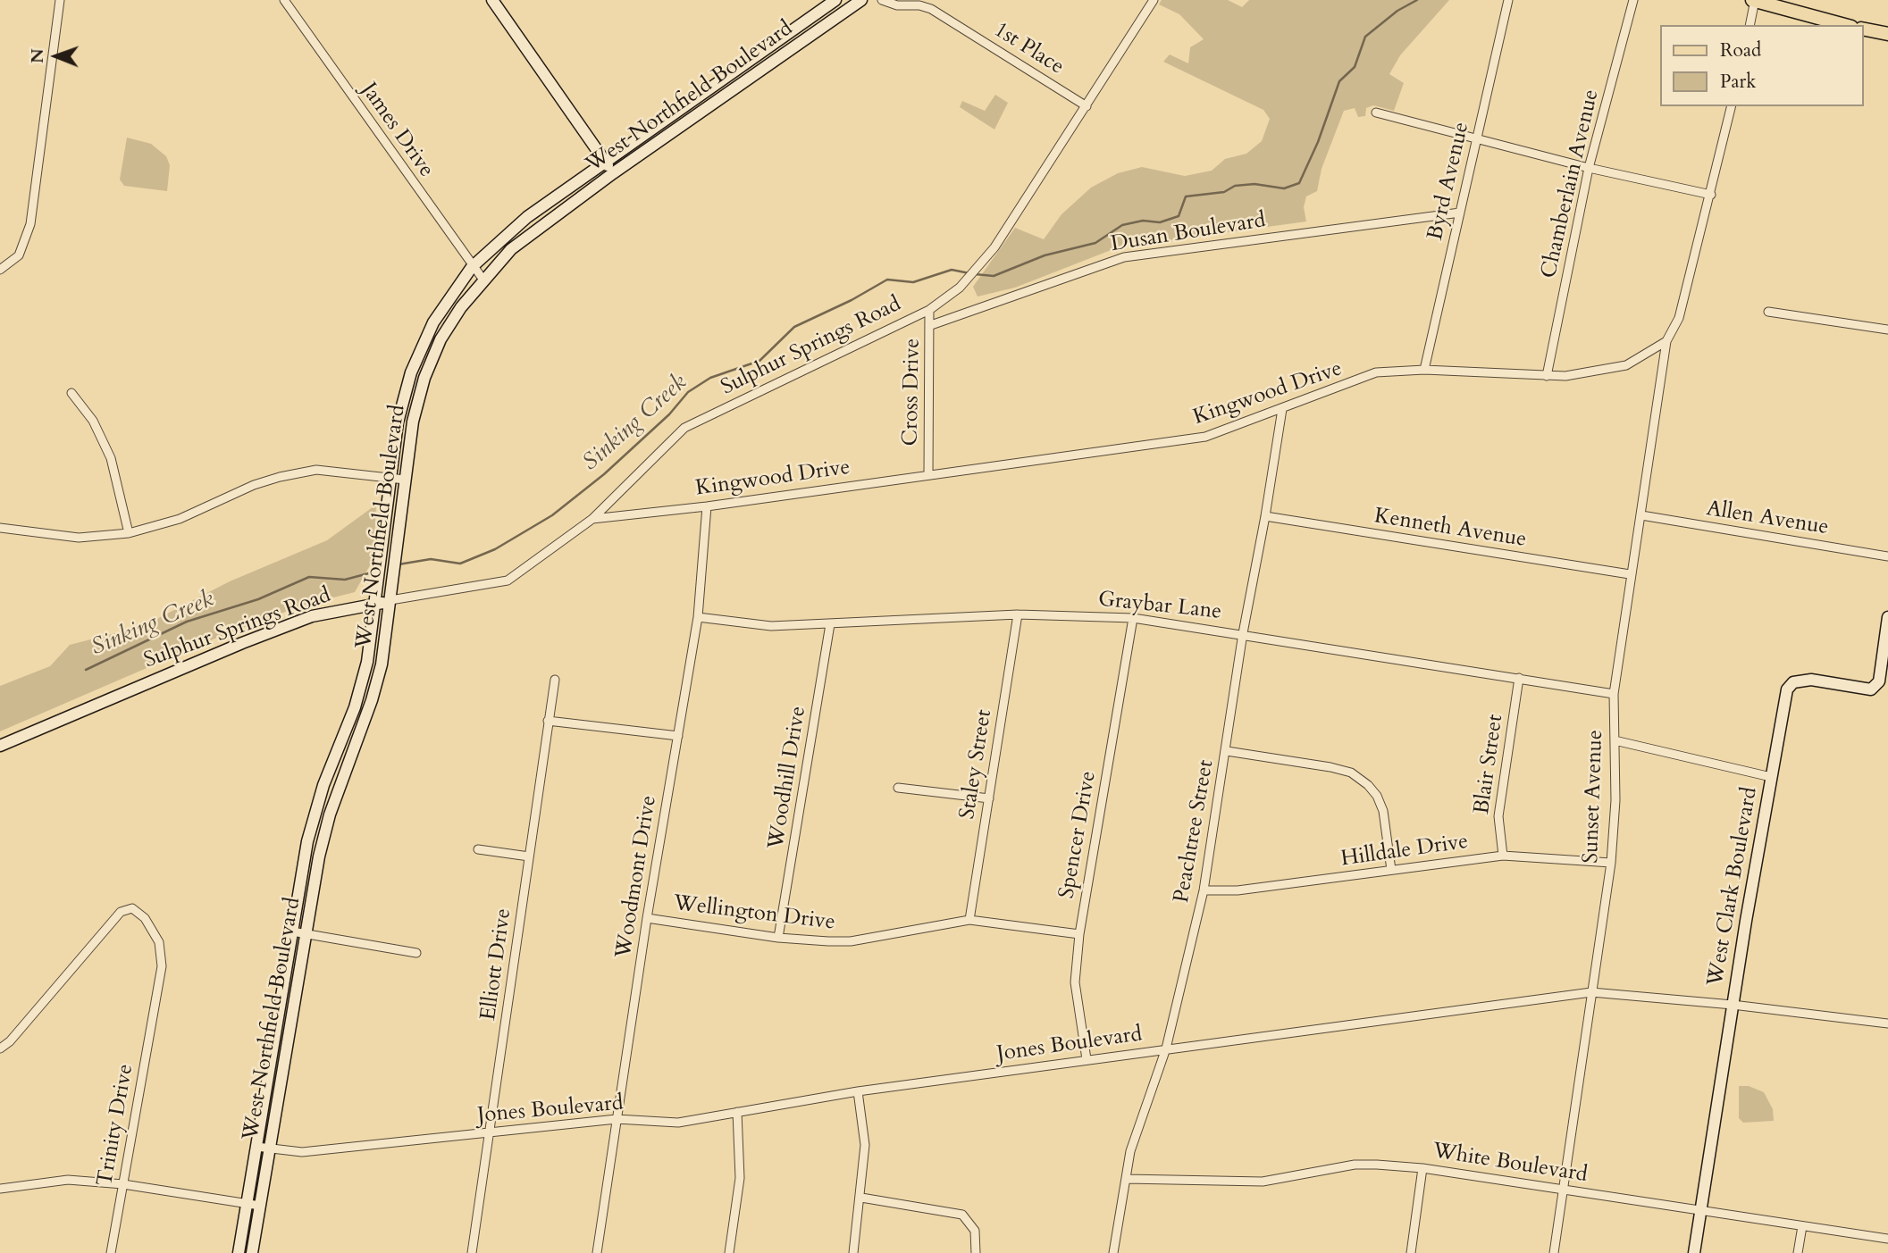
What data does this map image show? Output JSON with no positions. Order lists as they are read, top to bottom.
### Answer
{
  "streets": {
    "main road": ["West Northfield Boulevard", "Sulphur Springs Road", "West Clark Boulevard"],
    "street": [
      "1st Place",
      "James Drive",
      "Byrd Avenue",
      "Chamberlain Avenue",
      "Dusan Boulevard",
      "Cross Drive",
      "Kingwood Drive",
      "Allen Avenue",
      "Kenneth Avenue",
      "Graybar Lane",
      "Staley Street",
      "Blair Street",
      "Woodhill Drive",
      "Sunset Avenue",
      "Peachtree Street",
      "Spencer Drive",
      "Hilldale Drive",
      "Woodmont Drive",
      "Wellington Drive",
      "Elliott Drive",
      "Jones Boulevard",
      "Trinity Drive",
      "White Boulevard"
    ]
  },
  "crossings": [
    ["1st Place", "Sulphur Springs Road"],
    ["West Northfield Boulevard", "James Drive"],
    ["West Northfield Boulevard", "Sulphur Springs Road"],
    ["West Northfield Boulevard", "Jones Boulevard"],
    ["Byrd Avenue", "Dusan Boulevard"],
    ["Byrd Avenue", "Kingwood Drive"],
    ["Chamberlain Avenue", "Kingwood Drive"],
    ["Dusan Boulevard", "Cross Drive"],
    ["Sulphur Springs Road", "Cross Drive"],
    ["Sulphur Springs Road", "Kingwood Drive"],
    ["Cross Drive", "Kingwood Drive"],
    ["Kingwood Drive", "Sunset Avenue"],
    ["Kingwood Drive", "Peachtree Street"],
    ["Kingwood Drive", "Woodmont Drive"],
    ["Allen Avenue", "Sunset Avenue"],
    ["Kenneth Avenue", "Sunset Avenue"],
    ["Kenneth Avenue", "Peachtree Street"],
    ["Graybar Lane", "Staley Street"],
    ["Graybar Lane", "Blair Street"],
    ["Graybar Lane", "Woodhill Drive"],
    ["Graybar Lane", "Sunset Avenue"],
    ["Graybar Lane", "Peachtree Street"],
    ["Graybar Lane", "Spencer Drive"],
    ["Graybar Lane", "Woodmont Drive"],
    ["Staley Street", "Wellington Drive"],
    ["Blair Street", "Hilldale Drive"],
    ["Woodhill Drive", "Wellington Drive"],
    ["Sunset Avenue", "Hilldale Drive"],
    ["Sunset Avenue", "Jones Boulevard"],
    ["Sunset Avenue", "White Boulevard"],
    ["Peachtree Street", "Hilldale Drive"],
    ["Peachtree Street", "Jones Boulevard"],
    ["Peachtree Street", "White Boulevard"],
    ["Spencer Drive", "Wellington Drive"],
    ["Spencer Drive", "Jones Boulevard"],
    ["Woodmont Drive", "Wellington Drive"],
    ["Woodmont Drive", "Jones Boulevard"],
    ["West Clark Boulevard", "Jones Boulevard"],
    ["West Clark Boulevard", "White Boulevard"],
    ["Elliott Drive", "Jones Boulevard"]
  ],
  "water": ["Sinking Creek"],
  "legend": ["Road", "Park"],
  "north": "left"
}
